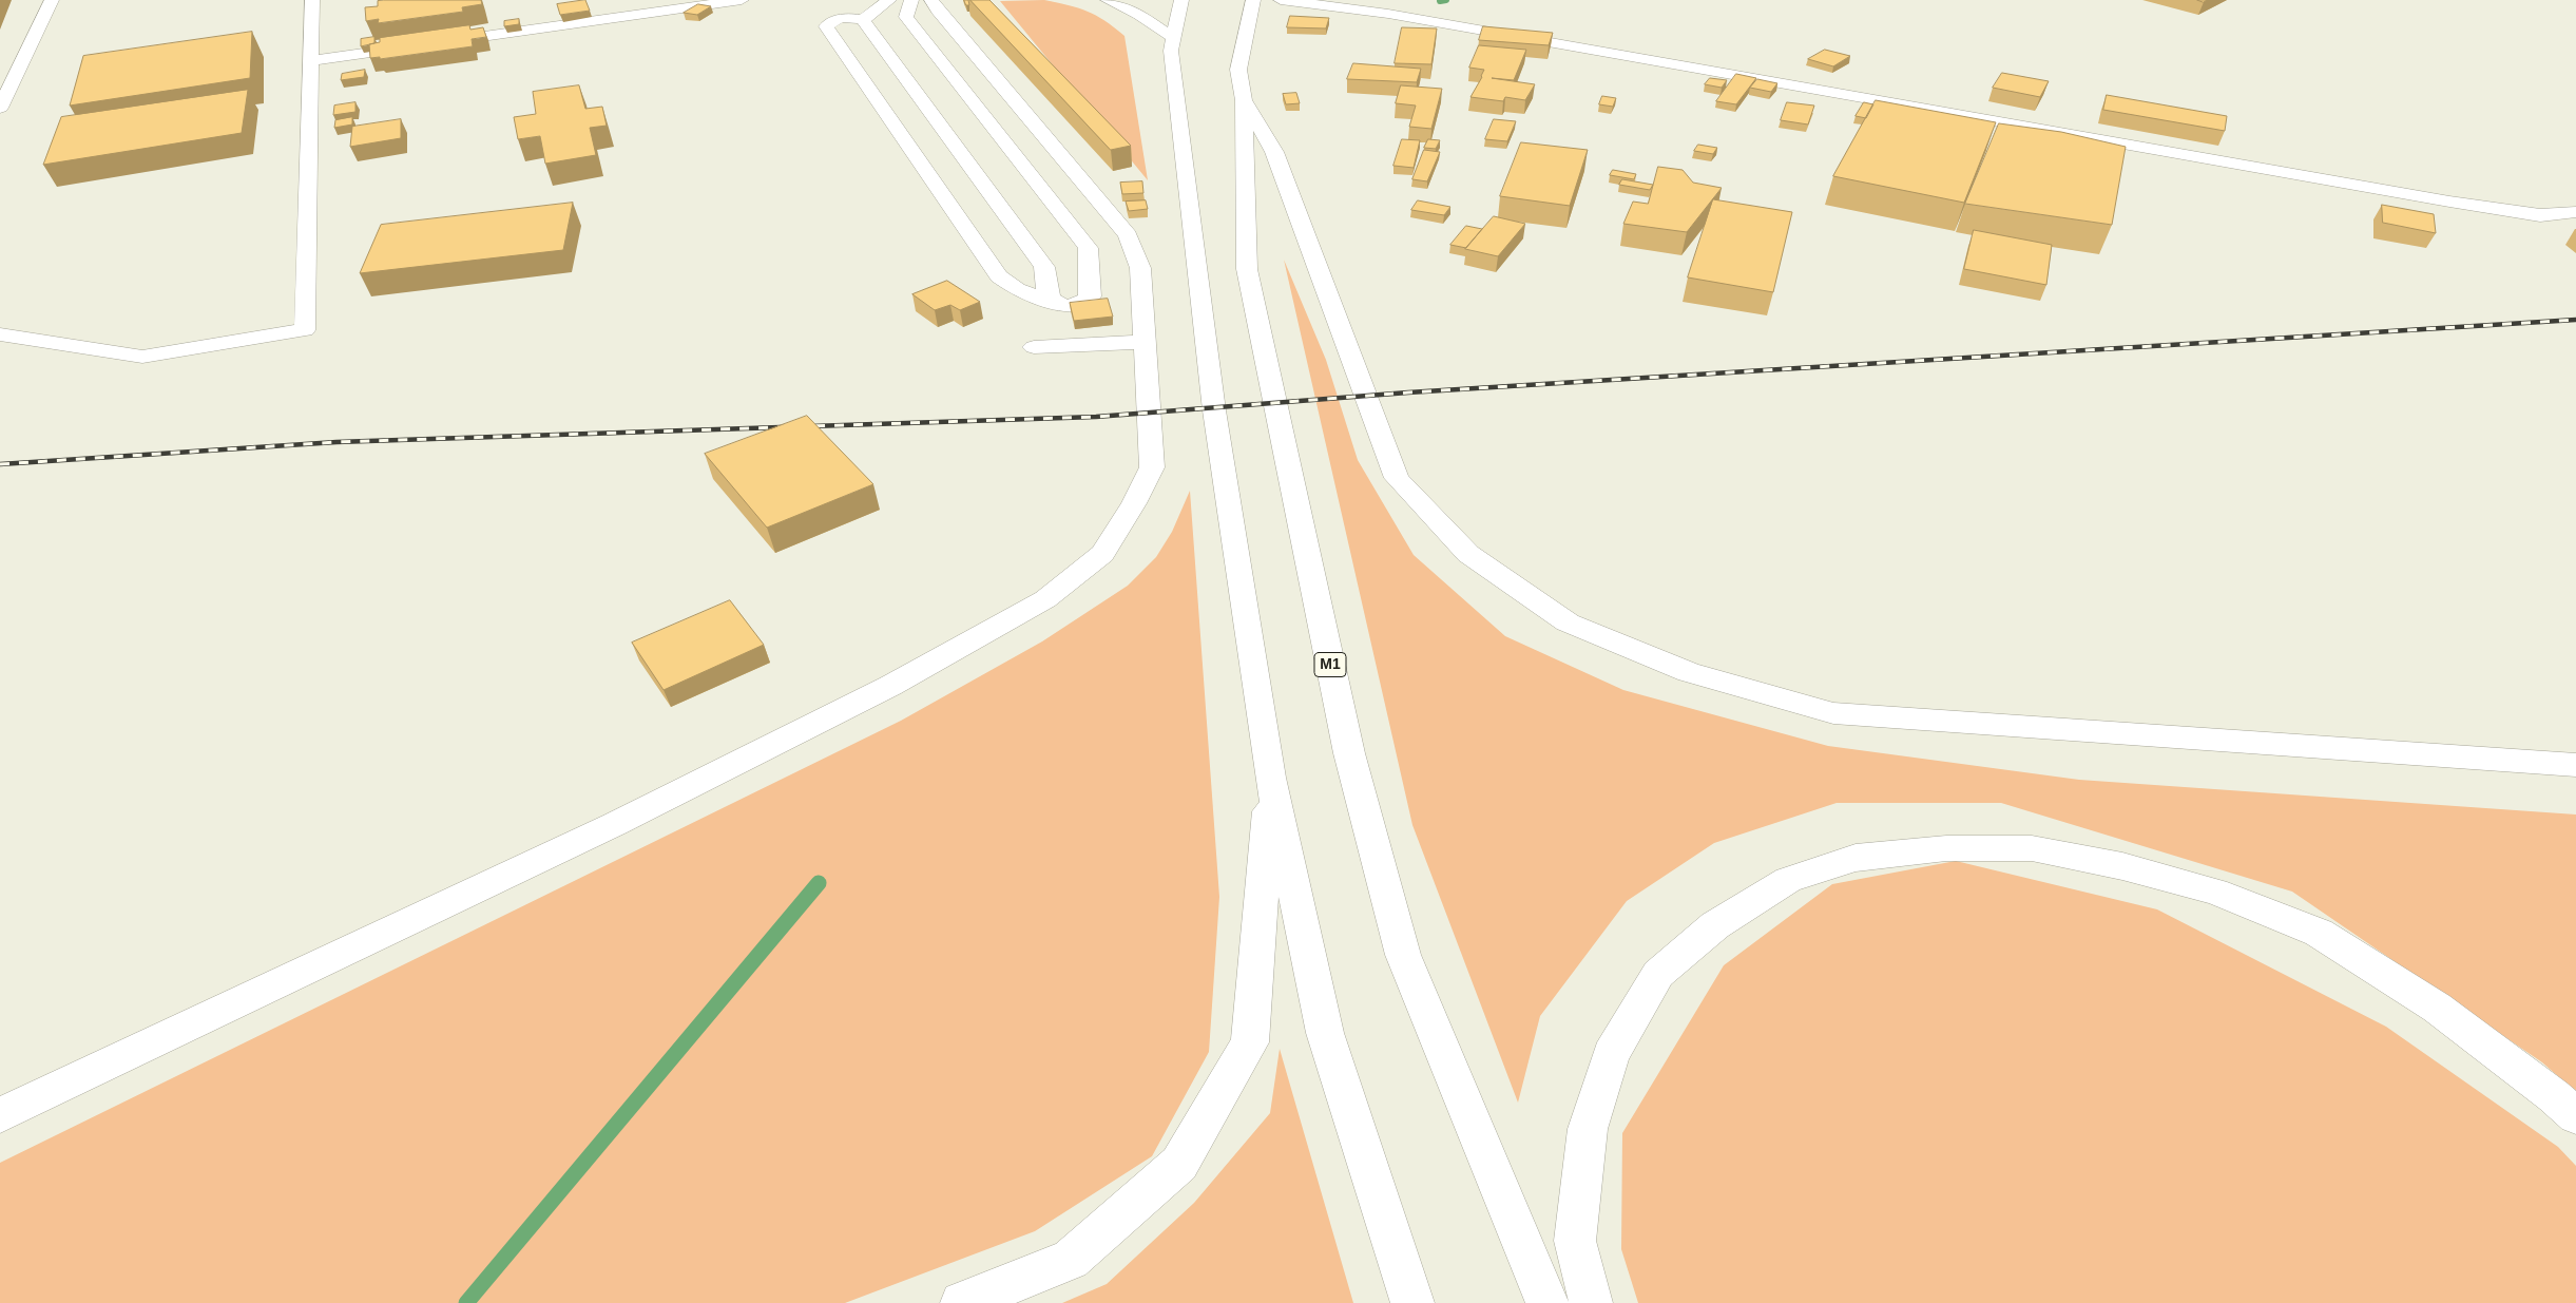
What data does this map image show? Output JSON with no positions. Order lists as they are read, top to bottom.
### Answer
{
  "streets": {
    "main road": ["M1"]
  }
}
